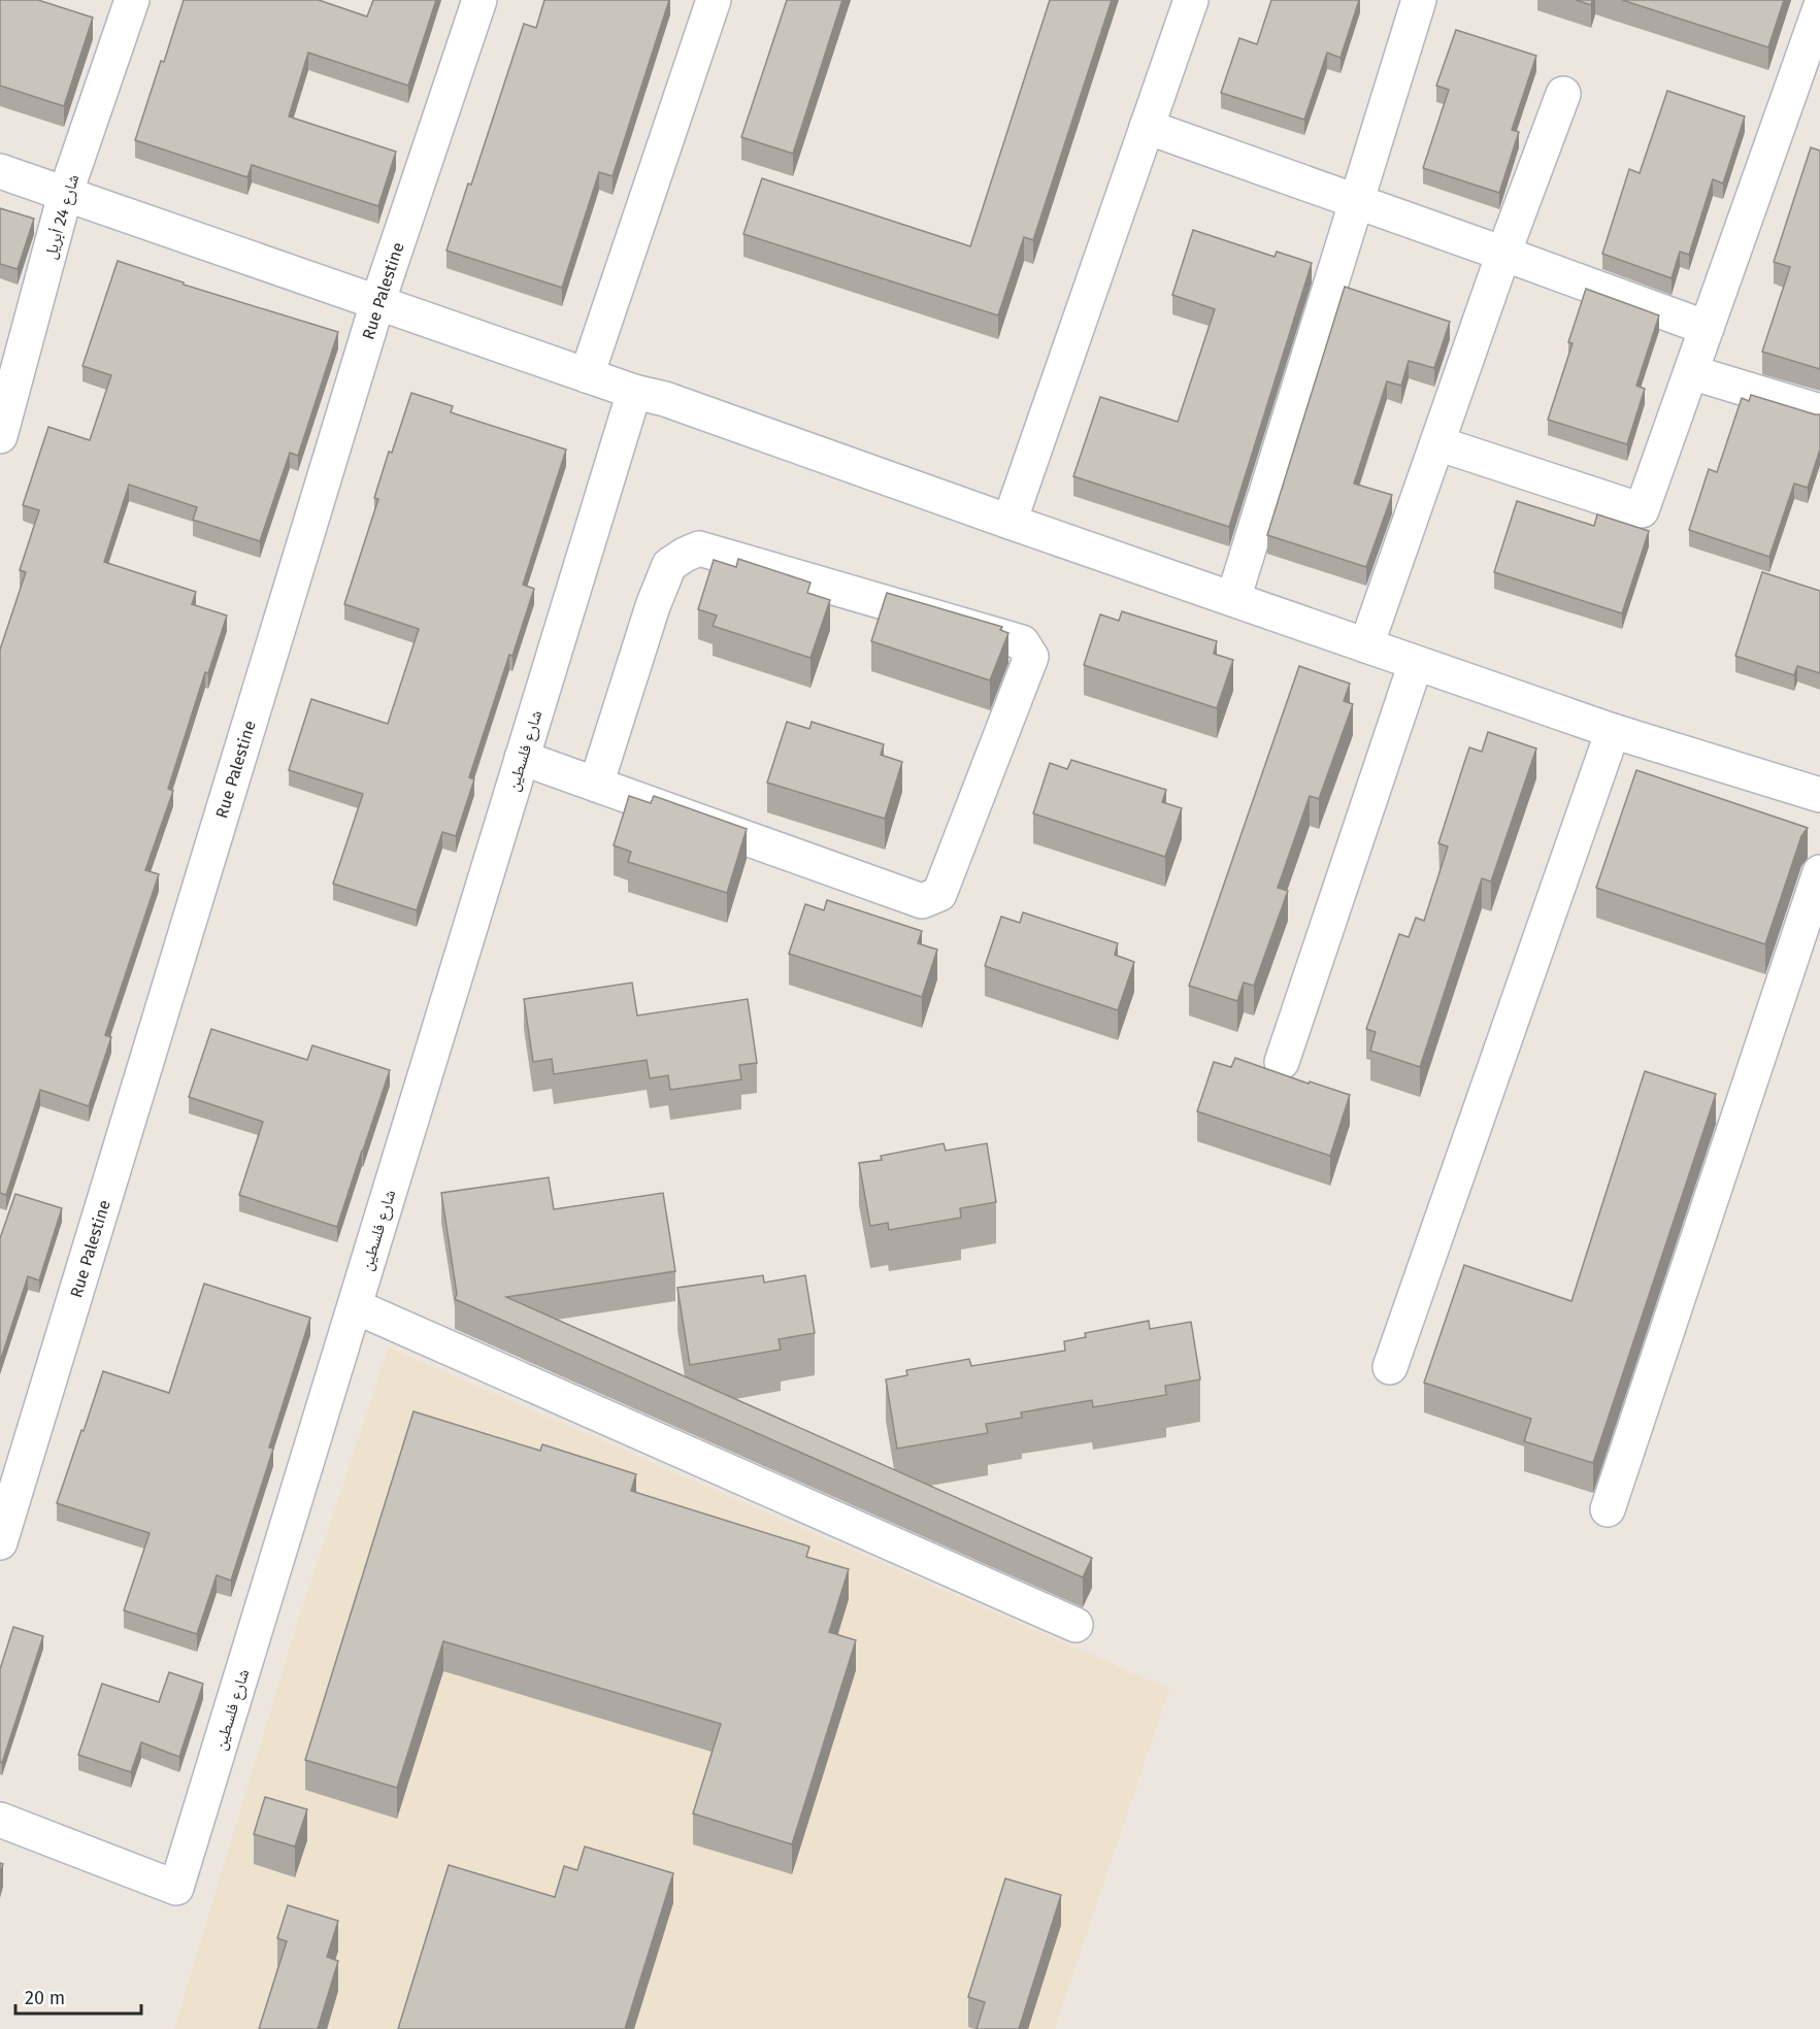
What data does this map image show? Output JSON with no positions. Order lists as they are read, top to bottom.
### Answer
{
  "streets": {
    "street": ["شارع 24 أبريل", "Rue Palestine", "شارع فلسطين"]
  },
  "scale_bar": "20 m"
}
